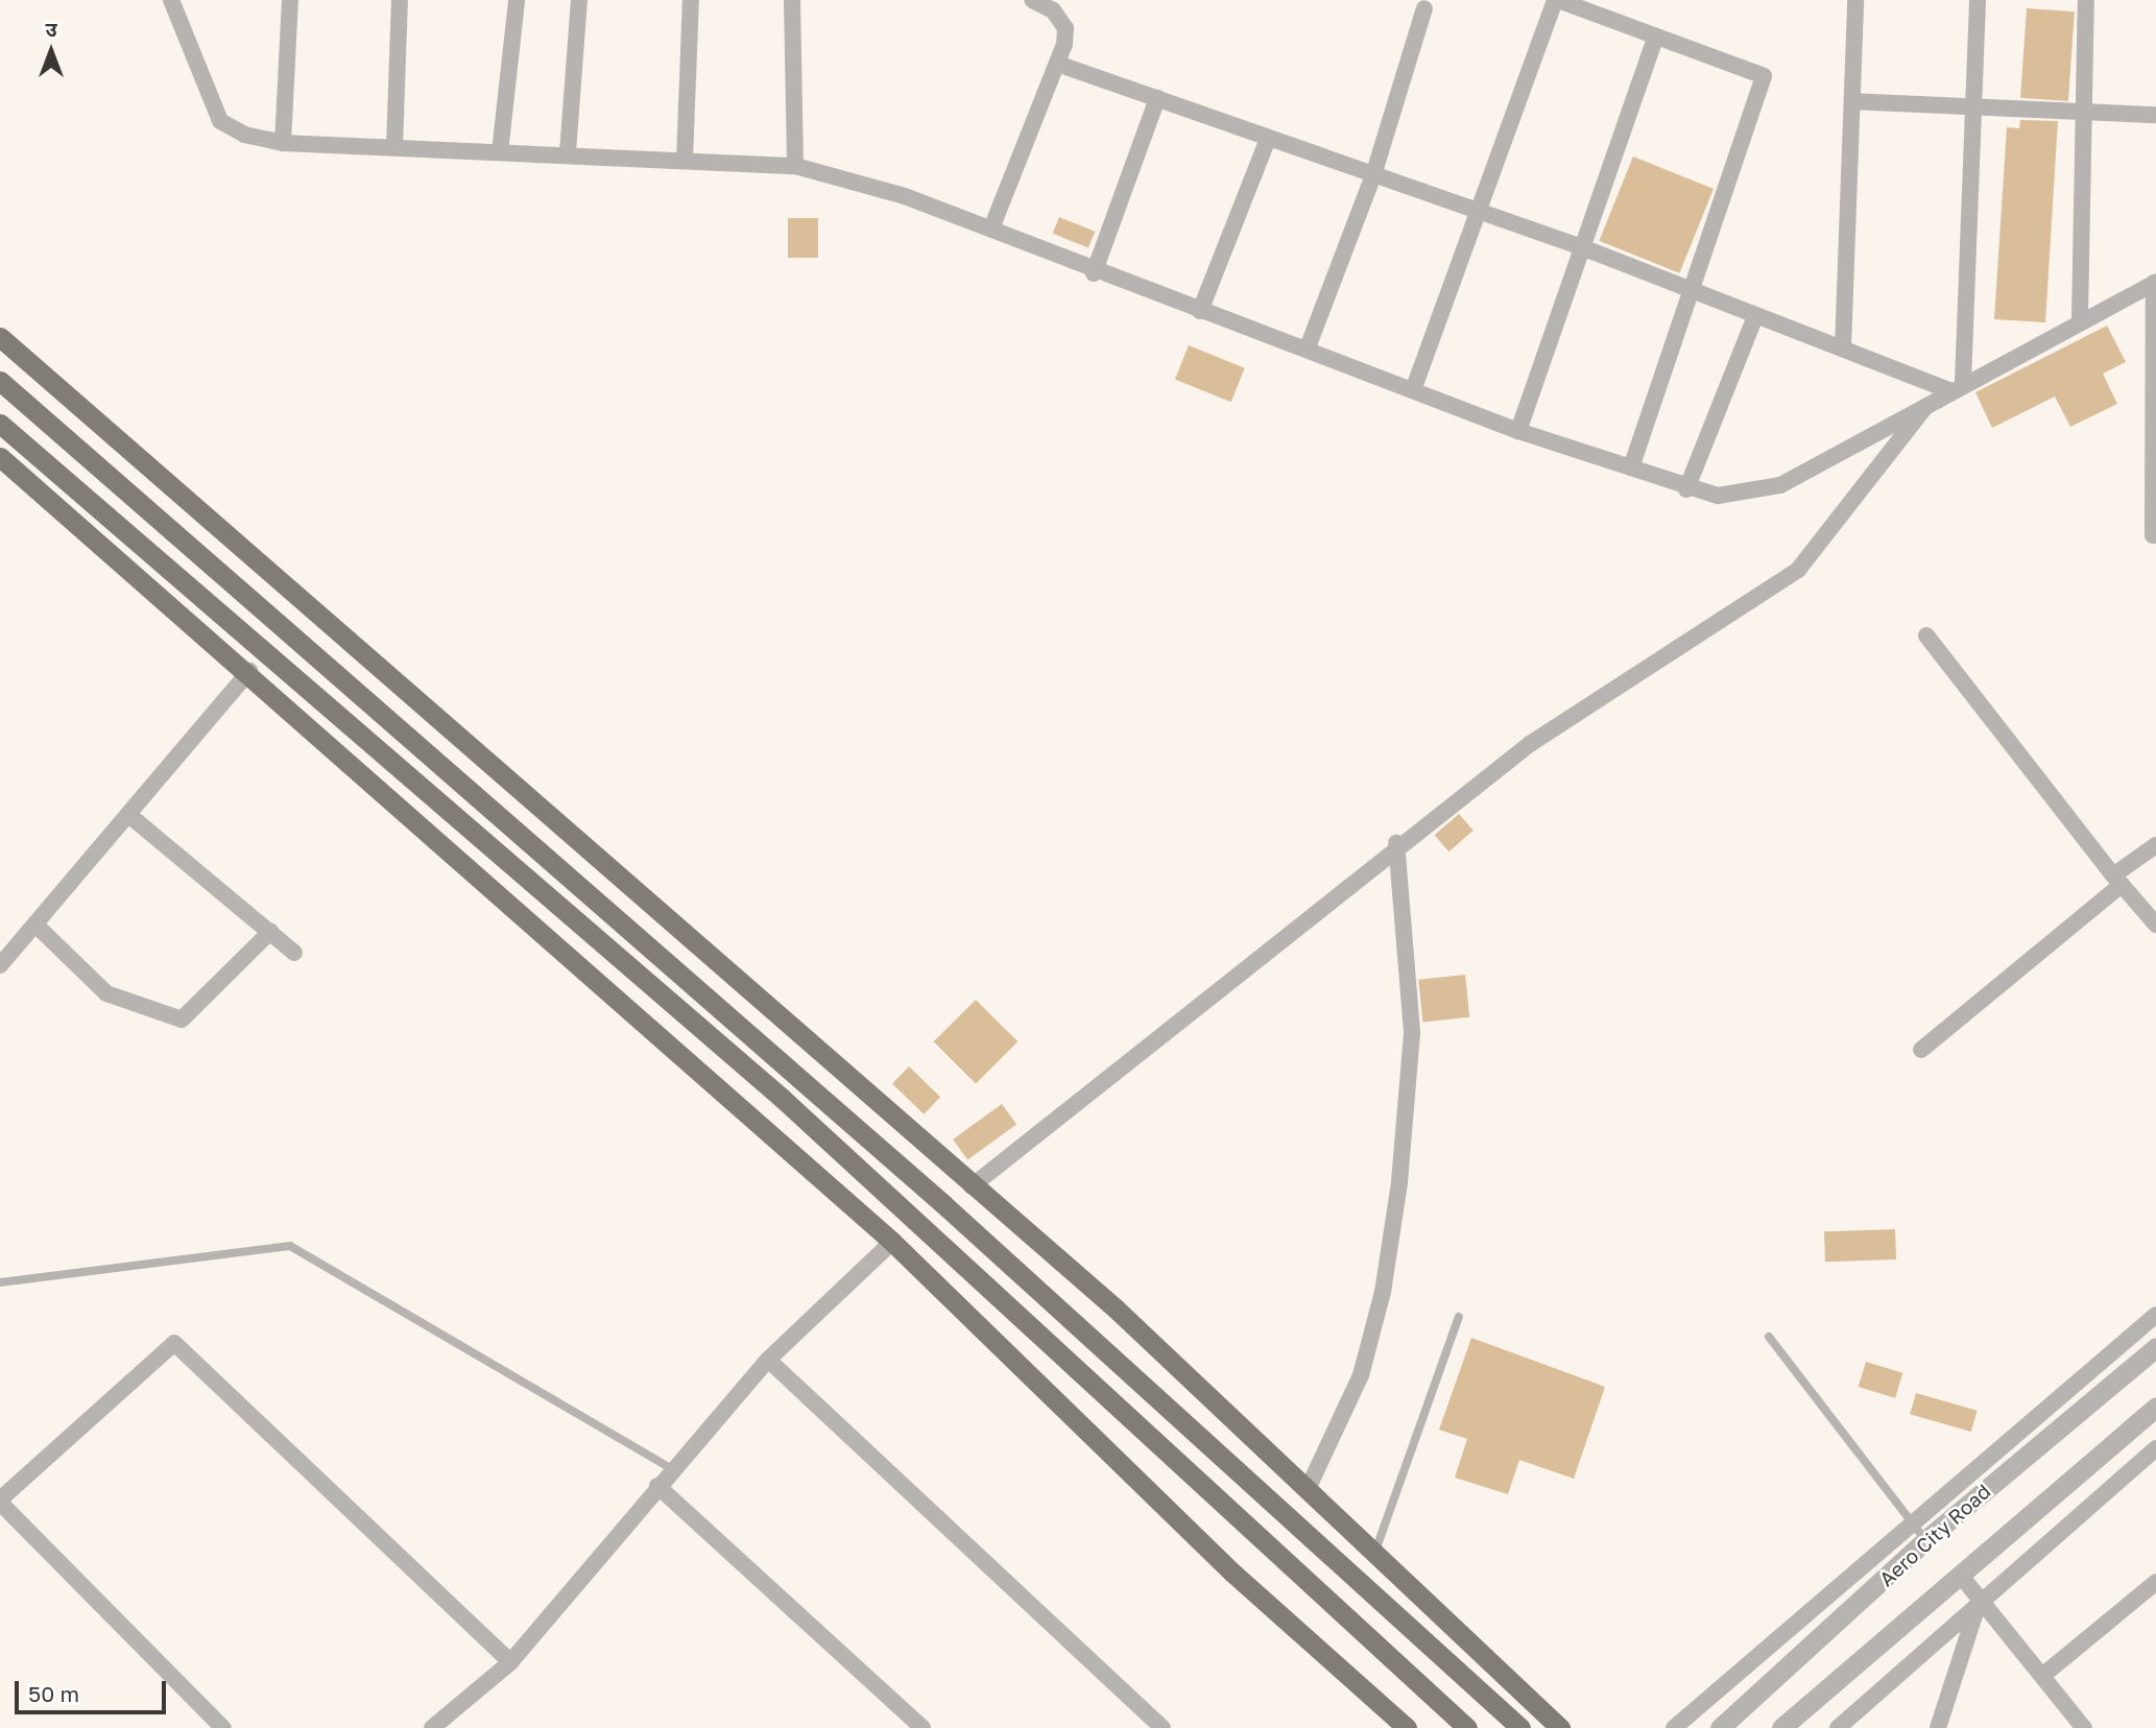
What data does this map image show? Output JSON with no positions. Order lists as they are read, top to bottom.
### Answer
{
  "streets": {
    "street": ["Aero City Road"]
  },
  "scale_bar": "50 m",
  "north": "top"
}
